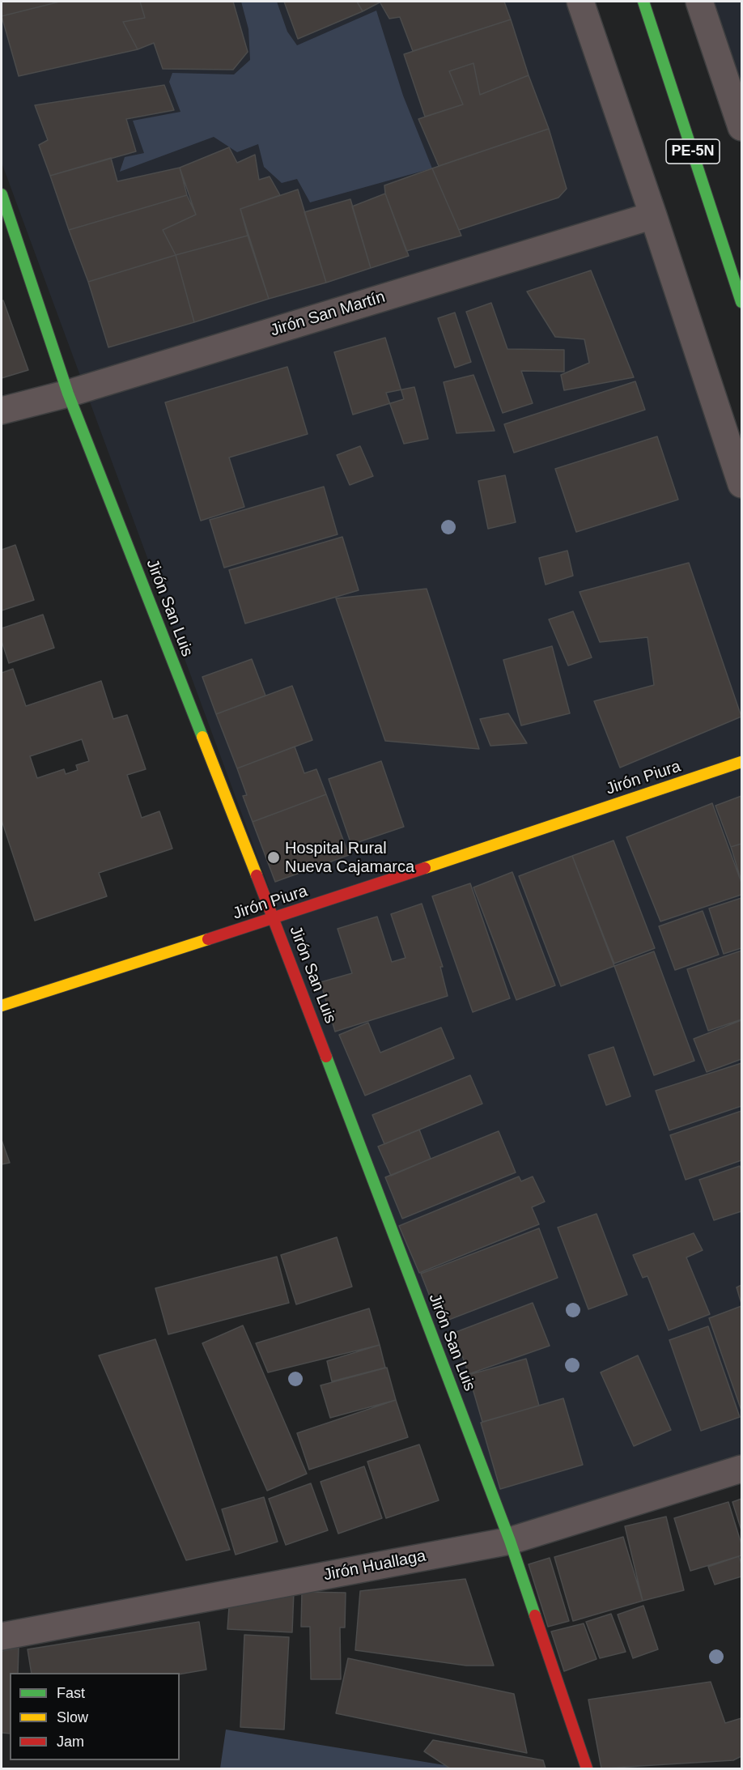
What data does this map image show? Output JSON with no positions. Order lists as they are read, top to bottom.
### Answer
{
  "streets": {
    "main road": ["PE-5N", "Jirón San Luis", "Jirón Piura"],
    "street": ["Jirón San Martín", "Jirón Huallaga"]
  },
  "crossings": [
    ["Jirón San Martín", "Jirón San Luis"],
    ["Jirón San Luis", "Jirón Piura"],
    ["Jirón San Luis", "Jirón Huallaga"]
  ],
  "places": ["Hospital Rural Nueva Cajamarca"],
  "legend": ["Fast", "Slow", "Jam"]
}
